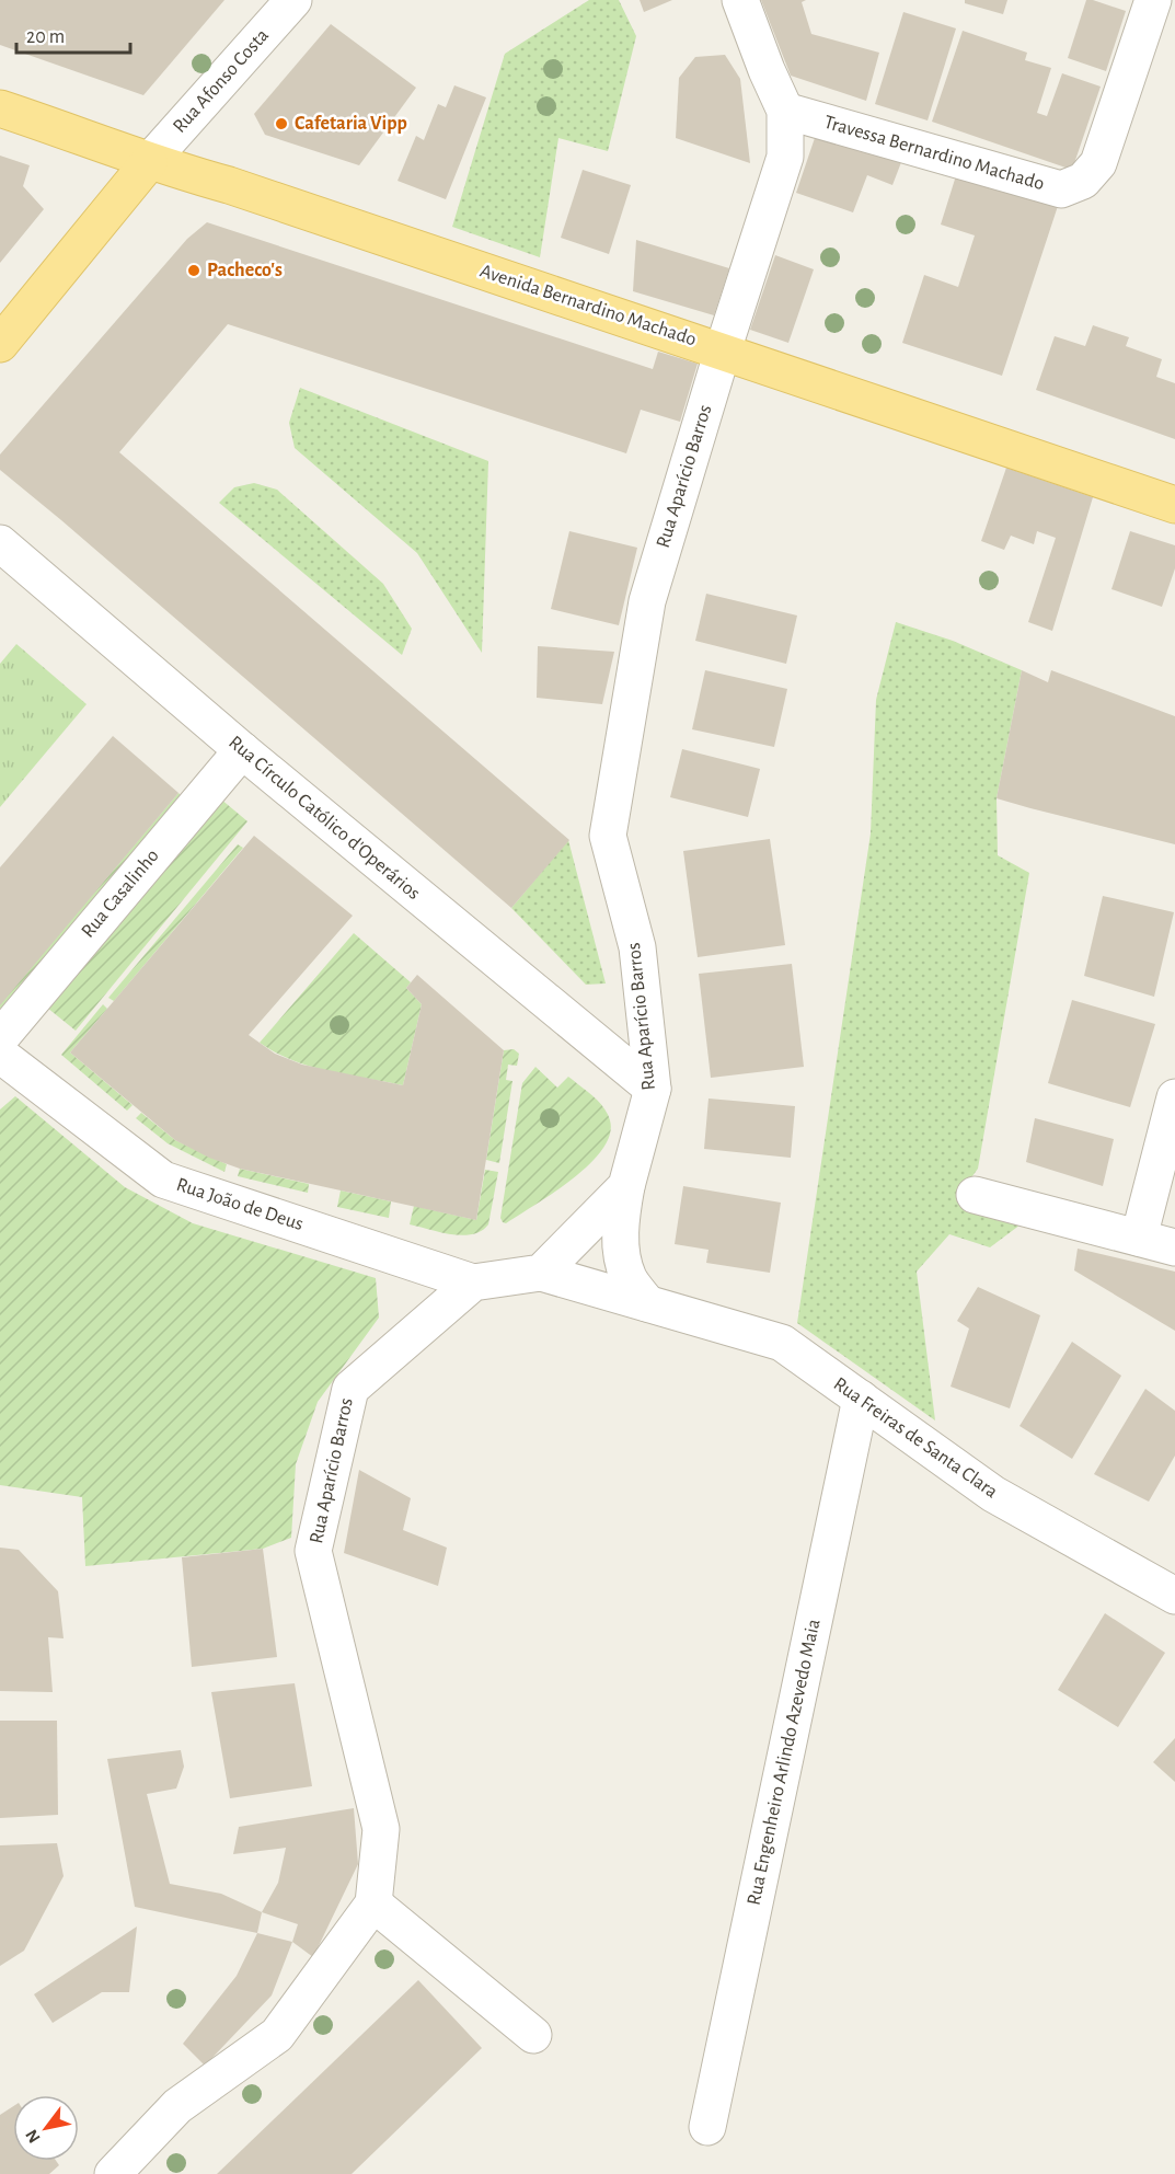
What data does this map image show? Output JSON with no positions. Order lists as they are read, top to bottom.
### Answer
{
  "streets": {
    "main road": ["Avenida Bernardino Machado"],
    "street": [
      "Rua Afonso Costa",
      "Travessa Bernardino Machado",
      "Rua Aparício Barros",
      "Rua Círculo Católico d'Operários",
      "Rua Casalinho",
      "Rua João de Deus",
      "Rua Freiras de Santa Clara",
      "Rua Engenheiro Arlindo Azevedo Maia"
    ]
  },
  "crossings": [
    ["Rua Afonso Costa", "Avenida Bernardino Machado"],
    ["Avenida Bernardino Machado", "Rua Aparício Barros"],
    ["Rua Aparício Barros", "Rua Círculo Católico d'Operários"],
    ["Rua Aparício Barros", "Rua João de Deus"],
    ["Rua Aparício Barros", "Rua Freiras de Santa Clara"],
    ["Rua Círculo Católico d'Operários", "Rua Casalinho"],
    ["Rua Casalinho", "Rua João de Deus"],
    ["Rua Freiras de Santa Clara", "Rua Engenheiro Arlindo Azevedo Maia"]
  ],
  "places": ["Cafetaria Vipp", "Pacheco's"],
  "scale_bar": "20 m",
  "north": "bottom left"
}
